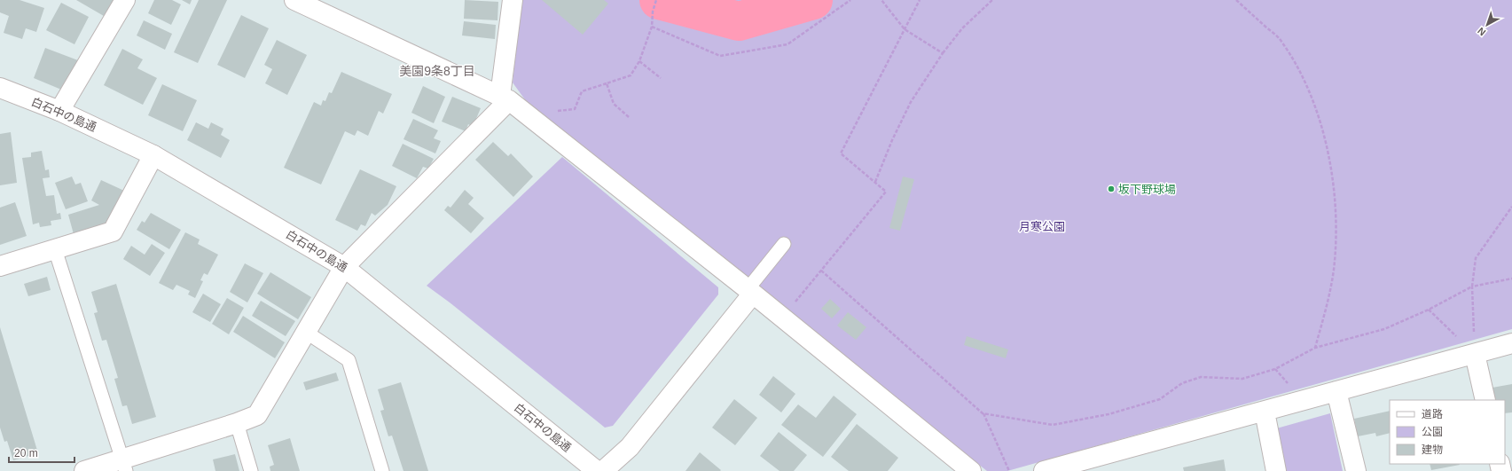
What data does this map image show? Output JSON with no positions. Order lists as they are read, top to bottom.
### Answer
{
  "streets": {
    "street": ["白石中の島通"]
  },
  "districts": ["美園9条8丁目"],
  "parks": ["月寒公園"],
  "places": ["坂下野球場"],
  "legend": ["道路", "公園", "建物"],
  "scale_bar": "20 m",
  "north": "bottom left"
}
